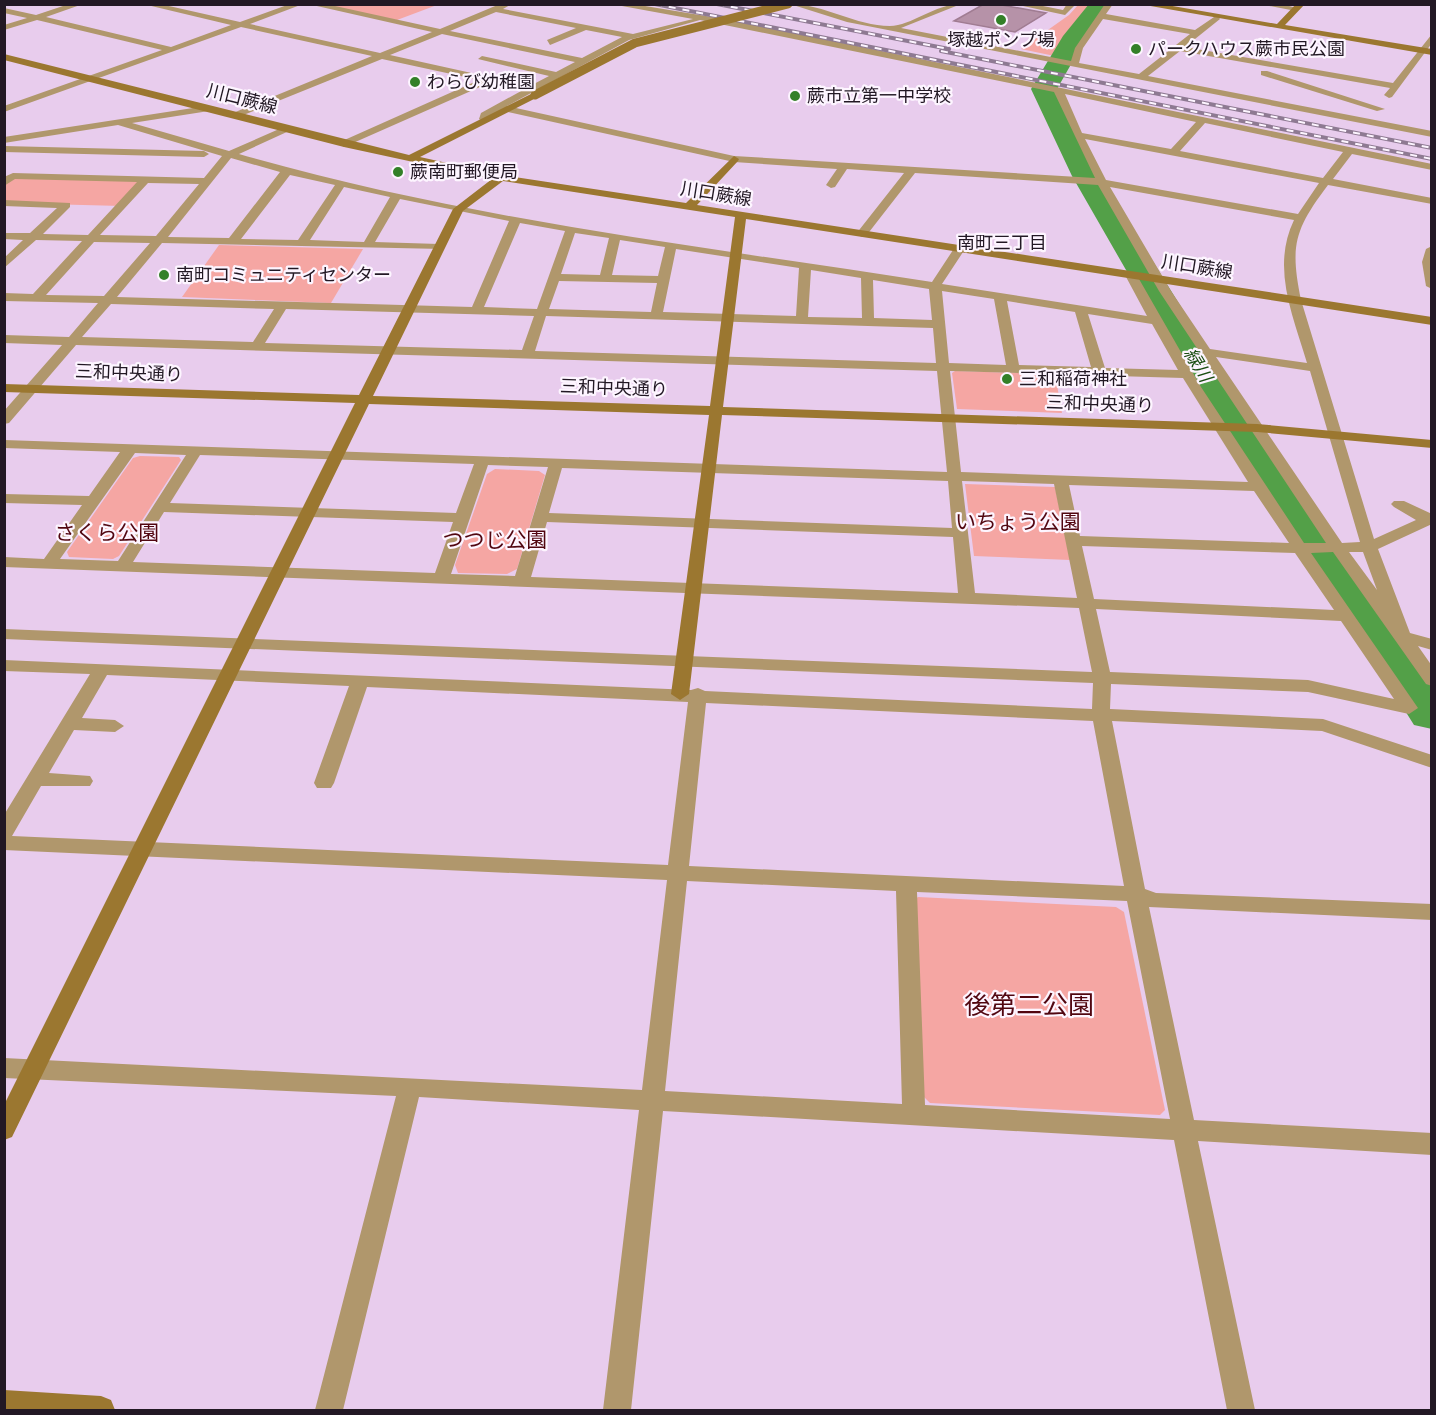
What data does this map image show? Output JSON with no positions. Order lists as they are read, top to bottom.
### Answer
{
  "streets": {
    "street": ["川口蕨線", "三和中央通り"]
  },
  "districts": ["南町三丁目"],
  "water": ["緑川"],
  "parks": [
    "いちょう公園",
    "さくら公園",
    "つつじ公園",
    "後第二公園"
  ],
  "places": [
    "塚越ポンプ場",
    "パークハウス蕨市民公園",
    "わらび幼稚園",
    "蕨市立第一中学校",
    "蕨南町郵便局",
    "南町コミュニティセンター",
    "三和稲荷神社"
  ]
}
